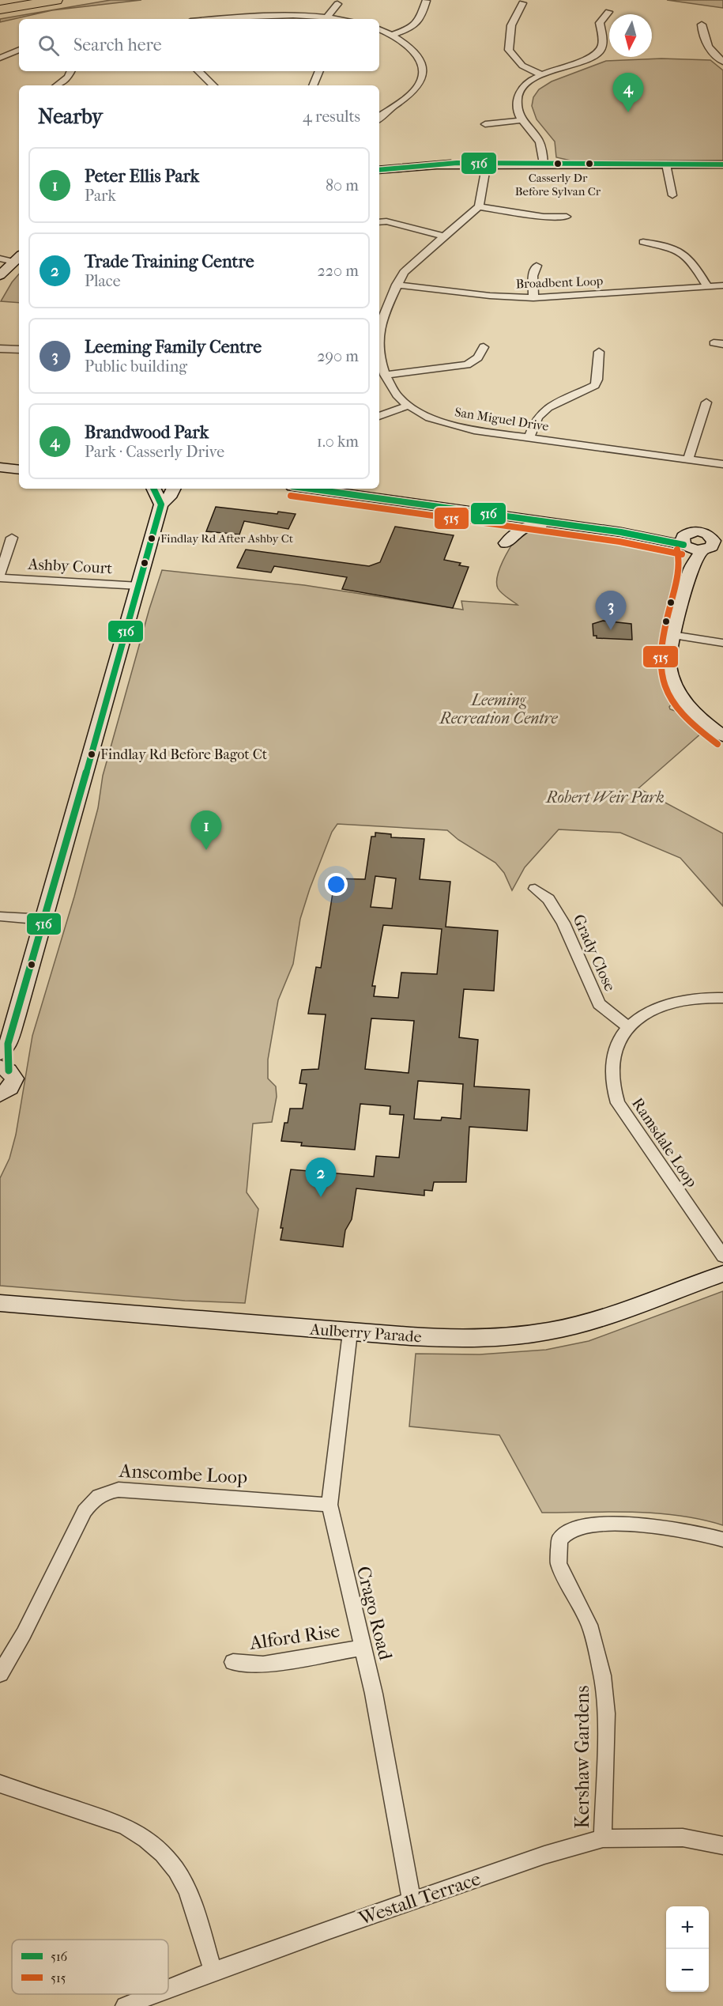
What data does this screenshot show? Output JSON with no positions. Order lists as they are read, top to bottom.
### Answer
{
  "streets": {
    "main road": ["Aulberry Parade"],
    "street": [
      "Broadbent Loop",
      "San Miguel Drive",
      "Ashby Court",
      "Grady Close",
      "Ramsdale Loop",
      "Anscombe Loop",
      "Crago Road",
      "Alford Rise",
      "Kershaw Gardens",
      "Westall Terrace"
    ]
  },
  "crossings": [
    ["Broadbent Loop", "San Miguel Drive"],
    ["Grady Close", "Ramsdale Loop"],
    ["Aulberry Parade", "Crago Road"],
    ["Anscombe Loop", "Crago Road"],
    ["Crago Road", "Alford Rise"],
    ["Crago Road", "Westall Terrace"],
    ["Kershaw Gardens", "Westall Terrace"]
  ],
  "parks": ["Leeming Recreation Centre", "Robert Weir Park"],
  "places": ["Casserly Dr Before Sylvan Cr", "Findlay Rd After Ashby Ct", "Findlay Rd Before Bagot Ct"],
  "lines": ["transit line 516", "transit line 515"],
  "legend": ["516", "515"],
  "north": "bottom",
  "page": {
    "search": "Search here",
    "pins": [
      "4",
      "3",
      "1",
      "2"
    ],
    "heading": ["Nearby", "4 results"],
    "list": [
      {
        "mark": "1",
        "name": "Peter Ellis Park",
        "note": "Park",
        "value": "80 m"
      },
      {
        "mark": "2",
        "name": "Trade Training Centre",
        "note": "Place",
        "value": "220 m"
      },
      {
        "mark": "3",
        "name": "Leeming Family Centre",
        "note": "Public building",
        "value": "290 m"
      },
      {
        "mark": "4",
        "name": "Brandwood Park",
        "note": "Park · Casserly Drive",
        "value": "1.0 km"
      }
    ],
    "map_buttons": ["+", "−"]
  }
}
